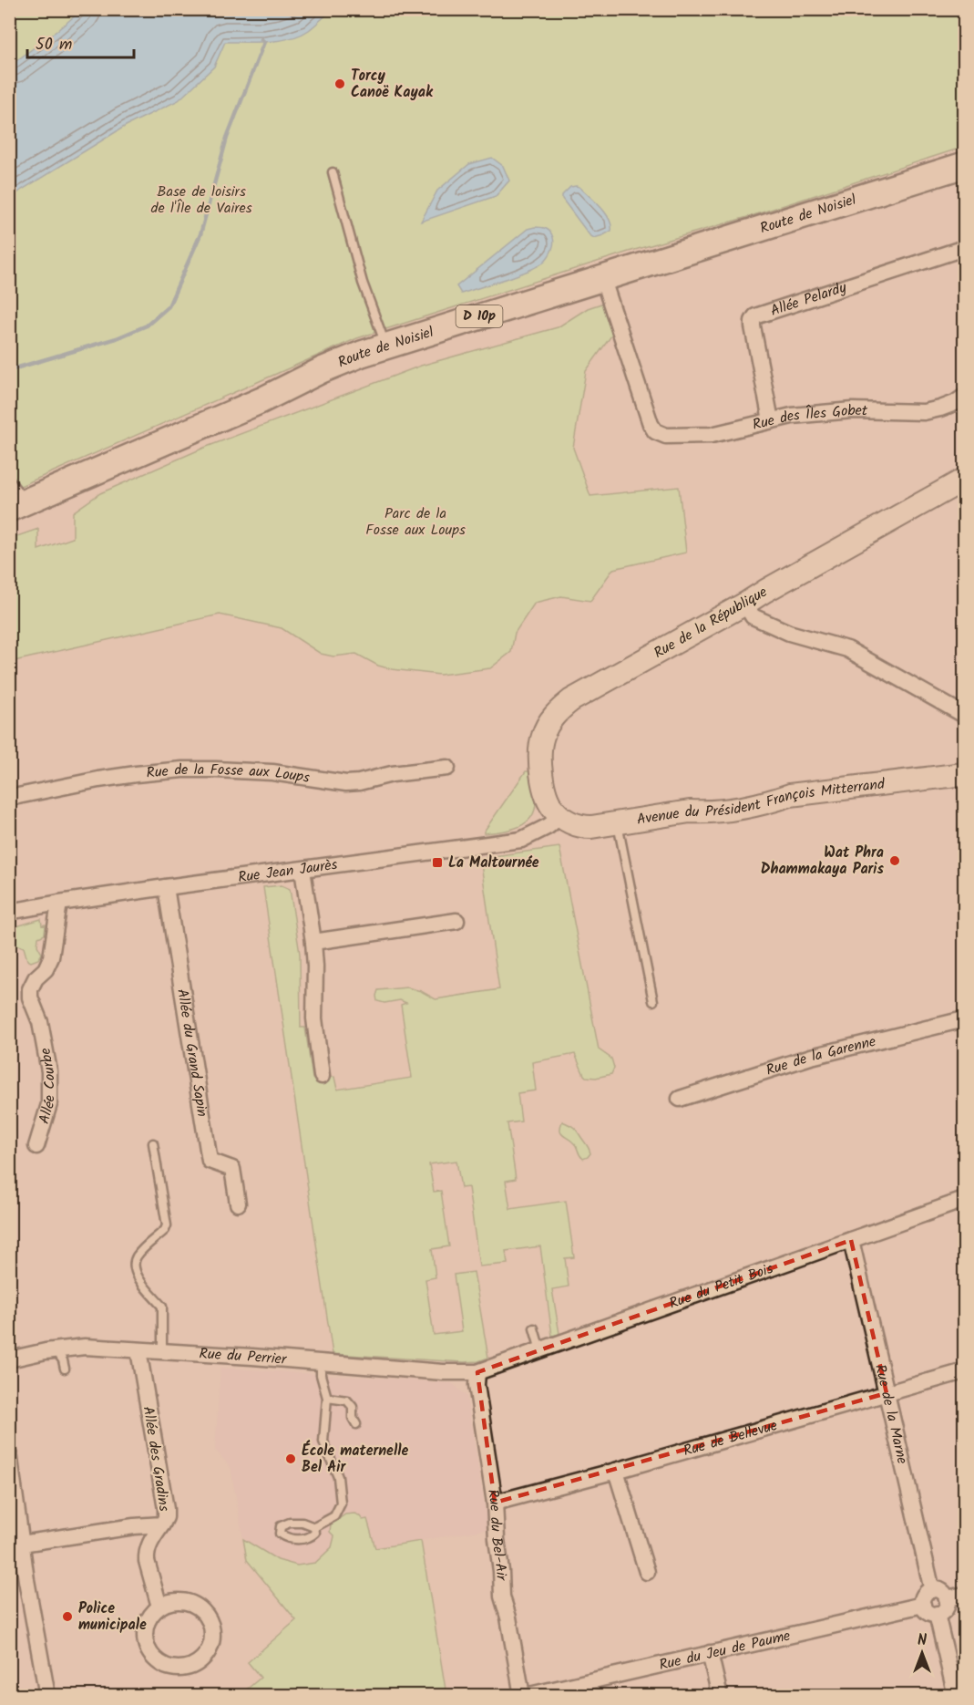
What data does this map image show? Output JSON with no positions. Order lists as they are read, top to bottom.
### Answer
{
  "streets": {
    "main road": ["Route de Noisiel", "D 10p"],
    "street": [
      "Allée Pelardy",
      "Rue des Îles Gobet",
      "Rue de la République",
      "Rue de la Fosse aux Loups",
      "Avenue du Président François Mitterrand",
      "Rue Jean Jaurès",
      "Allée du Grand Sapin",
      "Rue de la Garenne",
      "Allée Courbe",
      "Rue du Petit Bois",
      "Rue du Perrier",
      "Rue de la Marne",
      "Rue de Bellevue",
      "Allée des Gradins",
      "Rue du Bel-Air",
      "Rue du Jeu de Paume"
    ]
  },
  "crossings": [
    ["Route de Noisiel", "Rue des Îles Gobet"],
    ["Allée Pelardy", "Rue des Îles Gobet"],
    ["Rue de la République", "Avenue du Président François Mitterrand"],
    ["Rue de la République", "Rue Jean Jaurès"],
    ["Avenue du Président François Mitterrand", "Rue Jean Jaurès"],
    ["Rue Jean Jaurès", "Allée du Grand Sapin"],
    ["Rue Jean Jaurès", "Allée Courbe"],
    ["Rue du Petit Bois", "Rue du Perrier"],
    ["Rue du Petit Bois", "Rue de la Marne"],
    ["Rue du Petit Bois", "Rue du Bel-Air"],
    ["Rue du Perrier", "Allée des Gradins"],
    ["Rue du Perrier", "Rue du Bel-Air"],
    ["Rue de la Marne", "Rue de Bellevue"],
    ["Rue de la Marne", "Rue du Jeu de Paume"],
    ["Rue de Bellevue", "Rue du Bel-Air"],
    ["Rue du Bel-Air", "Rue du Jeu de Paume"]
  ],
  "parks": ["Base de loisirs de l'Île de Vaires", "Parc de la Fosse aux Loups"],
  "places": {
    "other": [
      "Torcy Canoë Kayak",
      "Wat Phra Dhammakaya Paris",
      "École maternelle Bel Air",
      "Police municipale"
    ],
    "transit": ["La Maltournée"]
  },
  "scale_bar": "50 m",
  "north": "top"
}
